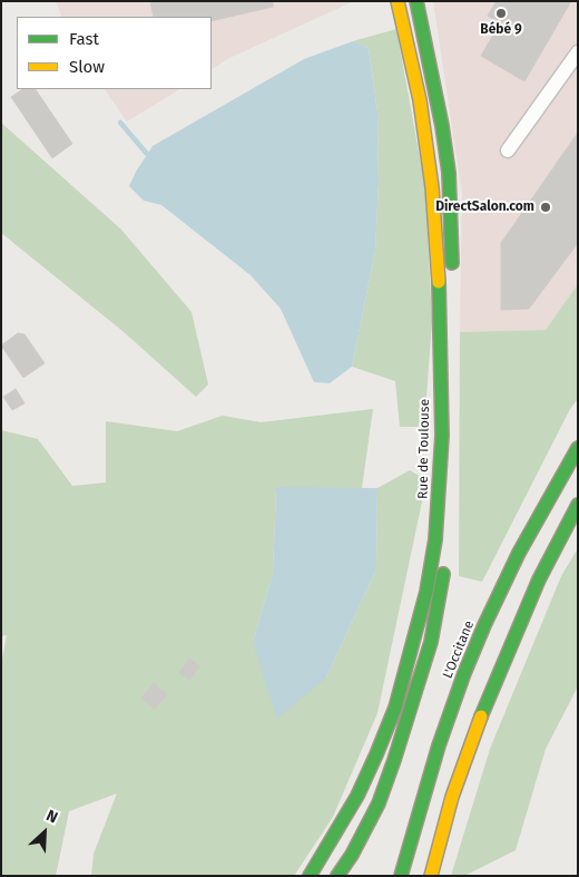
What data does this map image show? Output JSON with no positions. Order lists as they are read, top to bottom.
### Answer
{
  "streets": {
    "main road": ["Rue de Toulouse", "L'Occitane"]
  },
  "places": ["Bébé 9", "DirectSalon.com"],
  "legend": ["Fast", "Slow"],
  "north": "top right"
}
